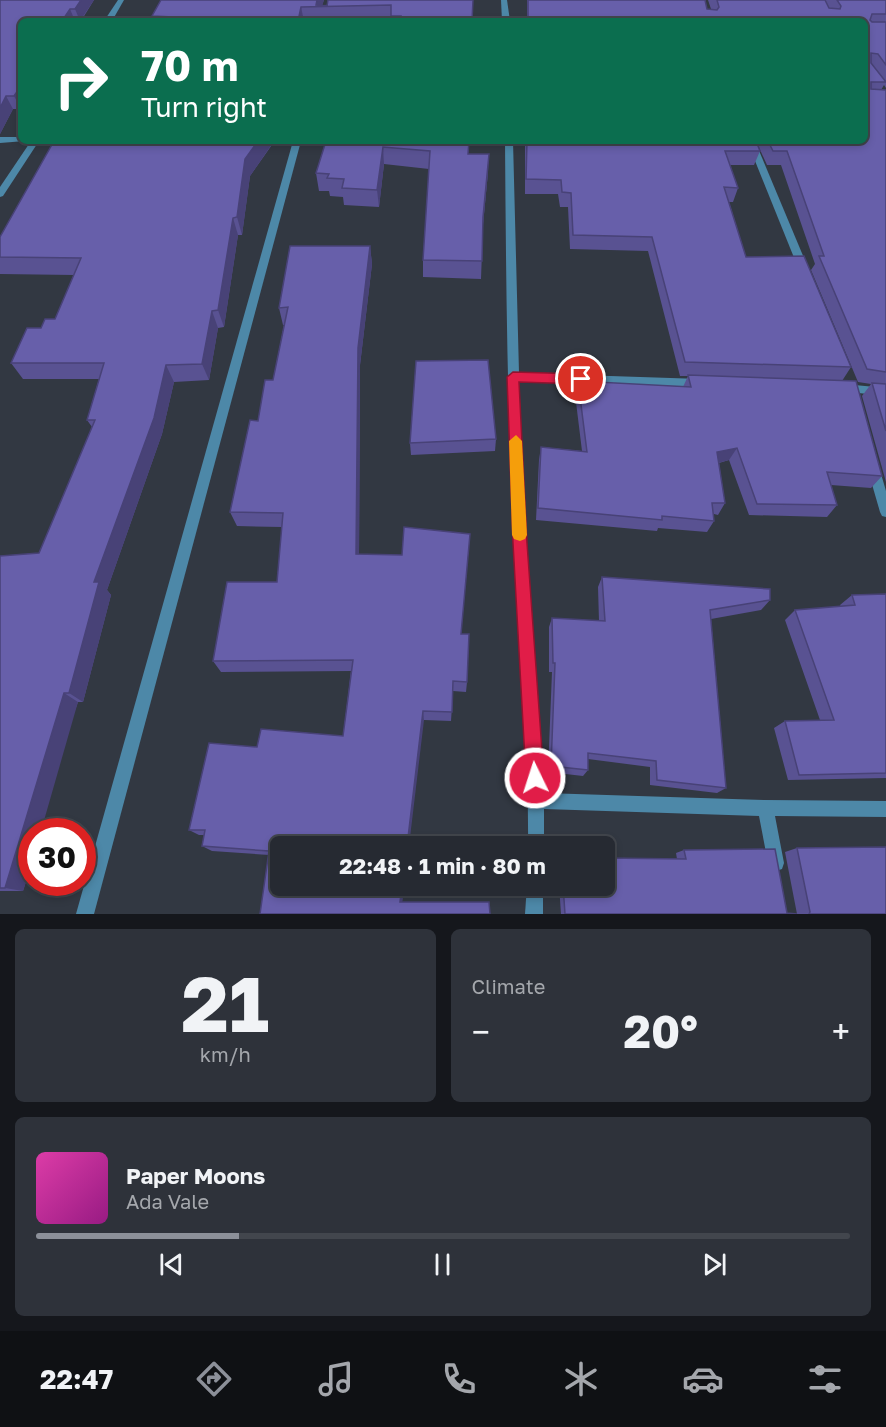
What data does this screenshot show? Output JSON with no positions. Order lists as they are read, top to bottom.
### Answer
{
  "page": {
    "turn": ["70 m", "Turn right"],
    "limit": "30",
    "trip": "22:48 · 1 min · 80 m",
    "tile": [
      ["21", "km/h"],
      "Climate"
    ],
    "heat": ["−", "20°", "+"],
    "song": ["Paper Moons", "Ada Vale"],
    "tabs": "22:47"
  }
}
